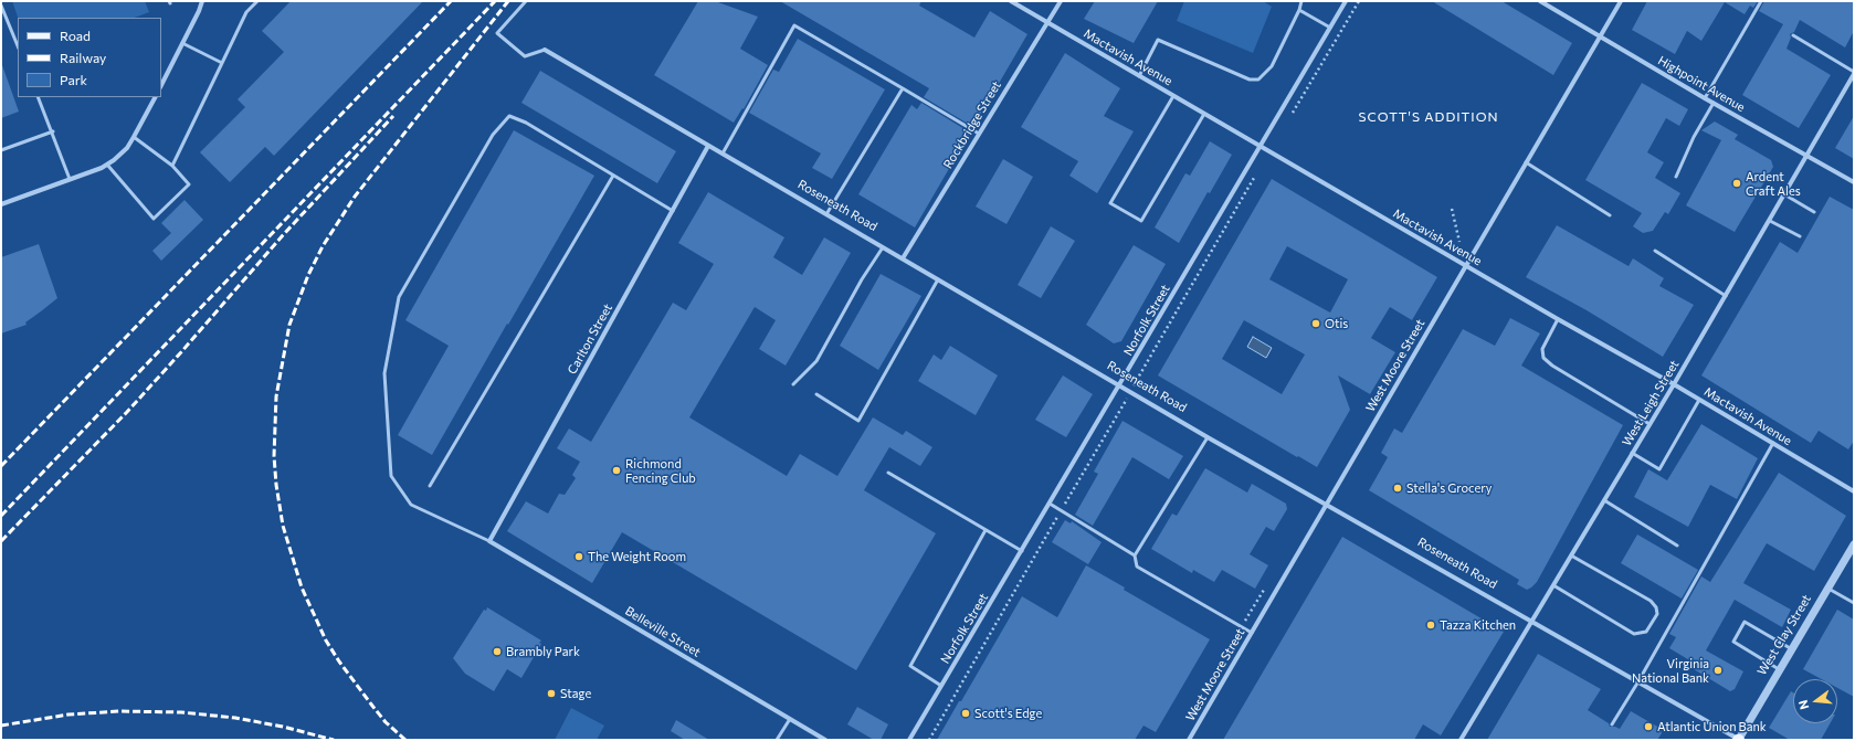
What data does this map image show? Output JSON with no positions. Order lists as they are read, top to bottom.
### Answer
{
  "streets": {
    "street": [
      "Mactavish Avenue",
      "Highpoint Avenue",
      "Rockbridge Street",
      "Roseneath Road",
      "Norfolk Street",
      "Carlton Street",
      "West Moore Street",
      "West Leigh Street",
      "Belleville Street",
      "West Clay Street"
    ]
  },
  "crossings": [
    ["Mactavish Avenue", "Rockbridge Street"],
    ["Mactavish Avenue", "Norfolk Street"],
    ["Mactavish Avenue", "West Moore Street"],
    ["Mactavish Avenue", "West Leigh Street"],
    ["Highpoint Avenue", "West Moore Street"],
    ["Highpoint Avenue", "West Leigh Street"],
    ["Rockbridge Street", "Roseneath Road"],
    ["Roseneath Road", "Norfolk Street"],
    ["Roseneath Road", "Carlton Street"],
    ["Roseneath Road", "West Moore Street"],
    ["Roseneath Road", "West Leigh Street"],
    ["Roseneath Road", "West Clay Street"],
    ["Carlton Street", "Belleville Street"]
  ],
  "districts": ["SCOTT'S ADDITION"],
  "places": [
    "Ardent Craft Ales",
    "Otis",
    "Richmond Fencing Club",
    "Stella's Grocery",
    "The Weight Room",
    "Tazza Kitchen",
    "Brambly Park",
    "Virginia National Bank",
    "Stage",
    "Scott's Edge",
    "Atlantic Union Bank"
  ],
  "legend": ["Road", "Railway", "Park"],
  "north": "left"
}
